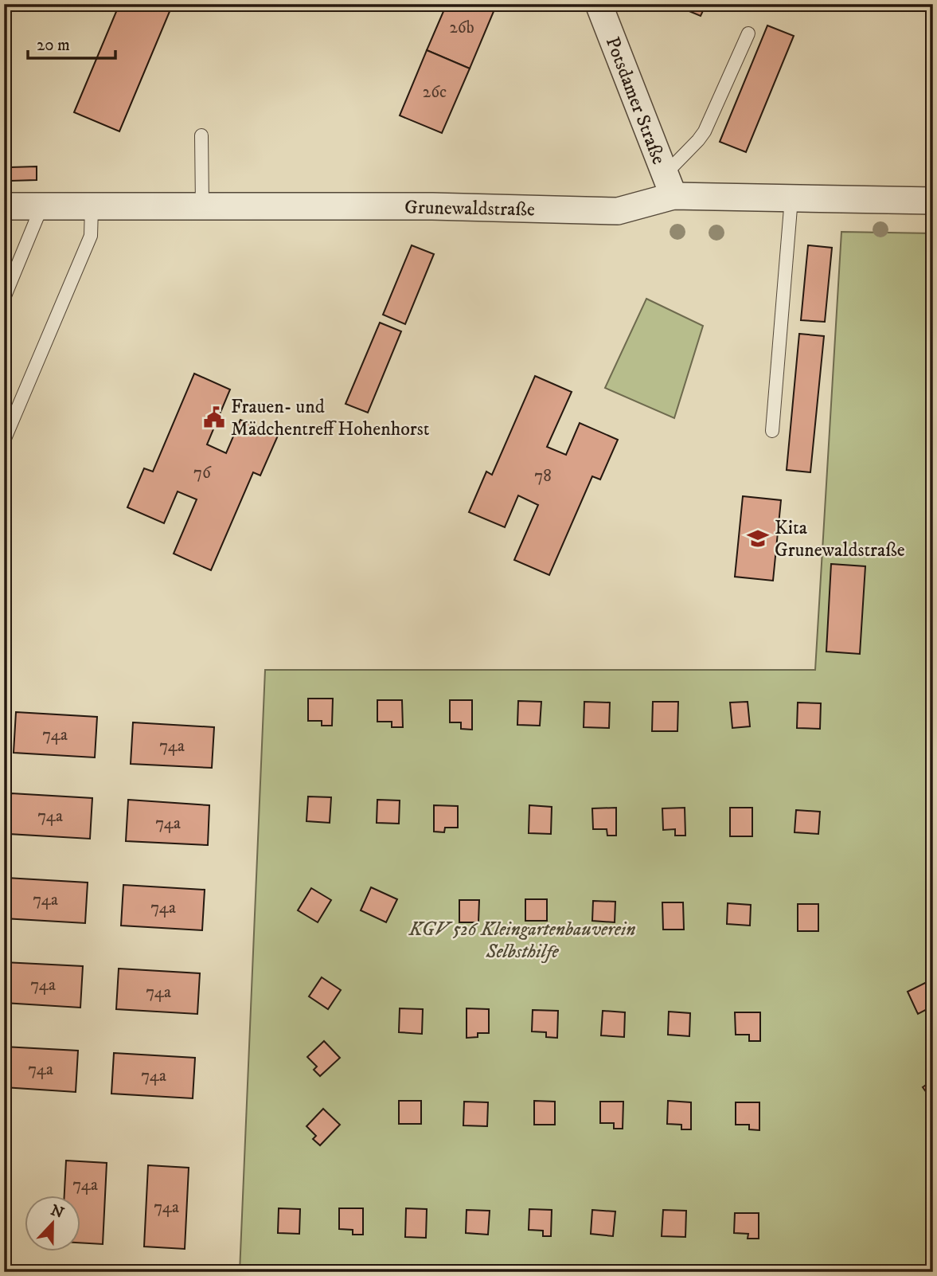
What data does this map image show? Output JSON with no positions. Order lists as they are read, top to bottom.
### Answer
{
  "streets": {
    "street": ["Potsdamer Straße", "Grunewaldstraße"]
  },
  "crossings": [
    ["Potsdamer Straße", "Grunewaldstraße"]
  ],
  "parks": ["KGV 526 Kleingartenbauverein Selbsthilfe"],
  "places": {
    "public building": ["Frauen- und Mädchentreff Hohenhorst"],
    "school or university": ["Kita Grunewaldstraße"]
  },
  "house_numbers": [
    "26b",
    "26c",
    "76",
    "78",
    "74a",
    "74a",
    "74a",
    "74a",
    "74a",
    "74a",
    "74a",
    "74a",
    "74a",
    "74a",
    "74a",
    "74a"
  ],
  "scale_bar": "20 m",
  "north": "top"
}
